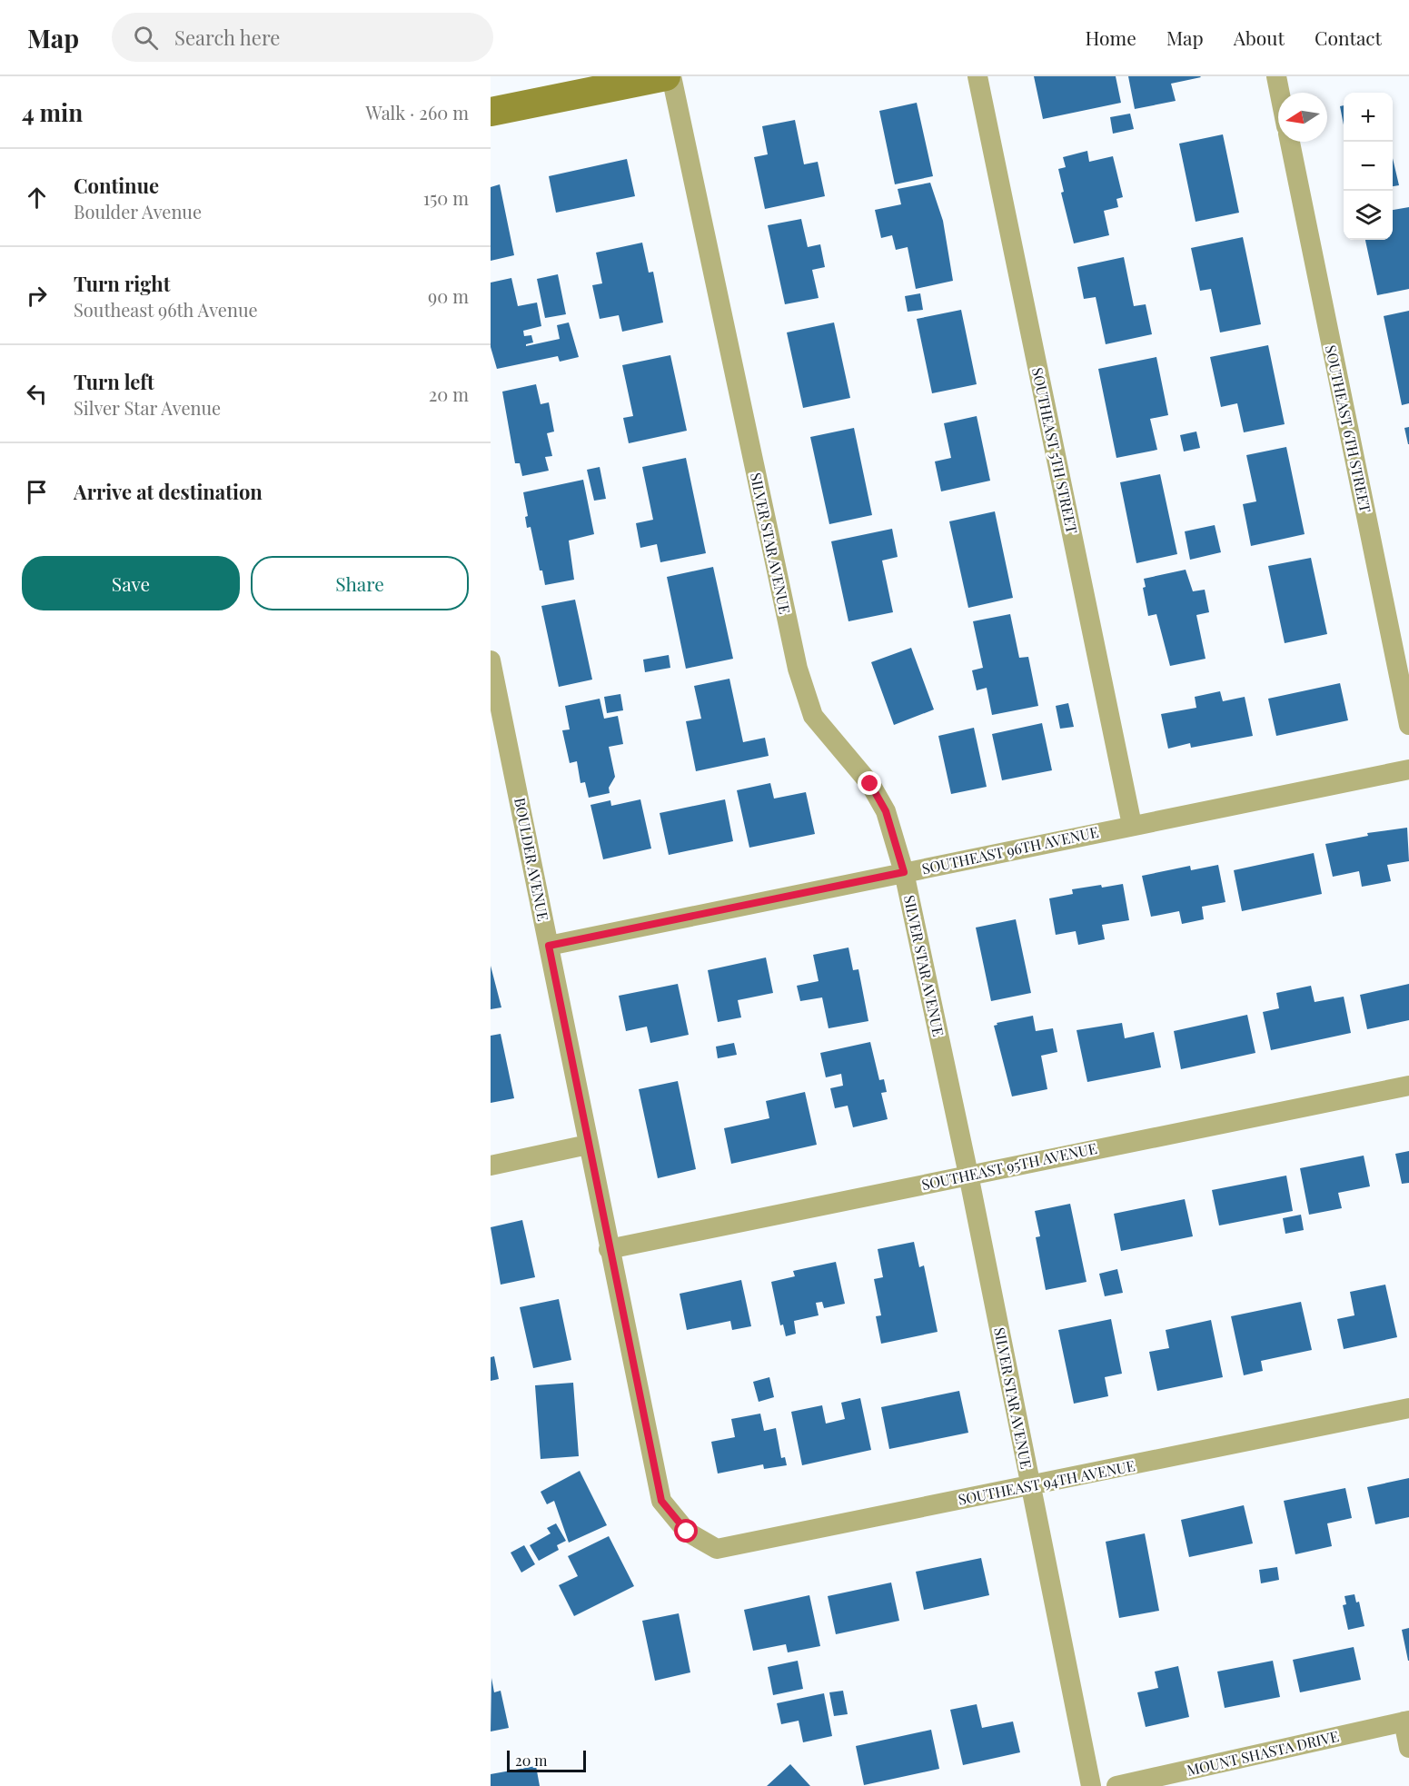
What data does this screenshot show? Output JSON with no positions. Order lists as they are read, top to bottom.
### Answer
{
  "streets": {
    "street": [
      "SOUTHEAST 6TH STREET",
      "SOUTHEAST 5TH STREET",
      "SILVER STAR AVENUE",
      "SOUTHEAST 96TH AVENUE",
      "BOULDER AVENUE",
      "SOUTHEAST 95TH AVENUE",
      "SOUTHEAST 94TH AVENUE",
      "MOUNT SHASTA DRIVE"
    ]
  },
  "crossings": [
    ["SOUTHEAST 5TH STREET", "SOUTHEAST 96TH AVENUE"],
    ["SILVER STAR AVENUE", "SOUTHEAST 96TH AVENUE"],
    ["SILVER STAR AVENUE", "SOUTHEAST 95TH AVENUE"],
    ["SILVER STAR AVENUE", "SOUTHEAST 94TH AVENUE"],
    ["SOUTHEAST 96TH AVENUE", "BOULDER AVENUE"],
    ["BOULDER AVENUE", "SOUTHEAST 95TH AVENUE"],
    ["BOULDER AVENUE", "SOUTHEAST 94TH AVENUE"]
  ],
  "scale_bar": "20 m",
  "north": "left",
  "page": {
    "header": "Map",
    "search": "Search here",
    "nav": [
      "Home",
      "Map",
      "About",
      "Contact"
    ],
    "heading": ["4 min", "Walk · 260 m"],
    "map_buttons": ["+", "−"],
    "list": [
      ["Continue", "Boulder Avenue", "150 m"],
      ["Turn right", "Southeast 96th Avenue", "90 m"],
      ["Turn left", "Silver Star Avenue", "20 m"],
      "Arrive at destination"
    ],
    "buttons": ["Save", "Share"],
    "scale": "20 m"
  }
}
